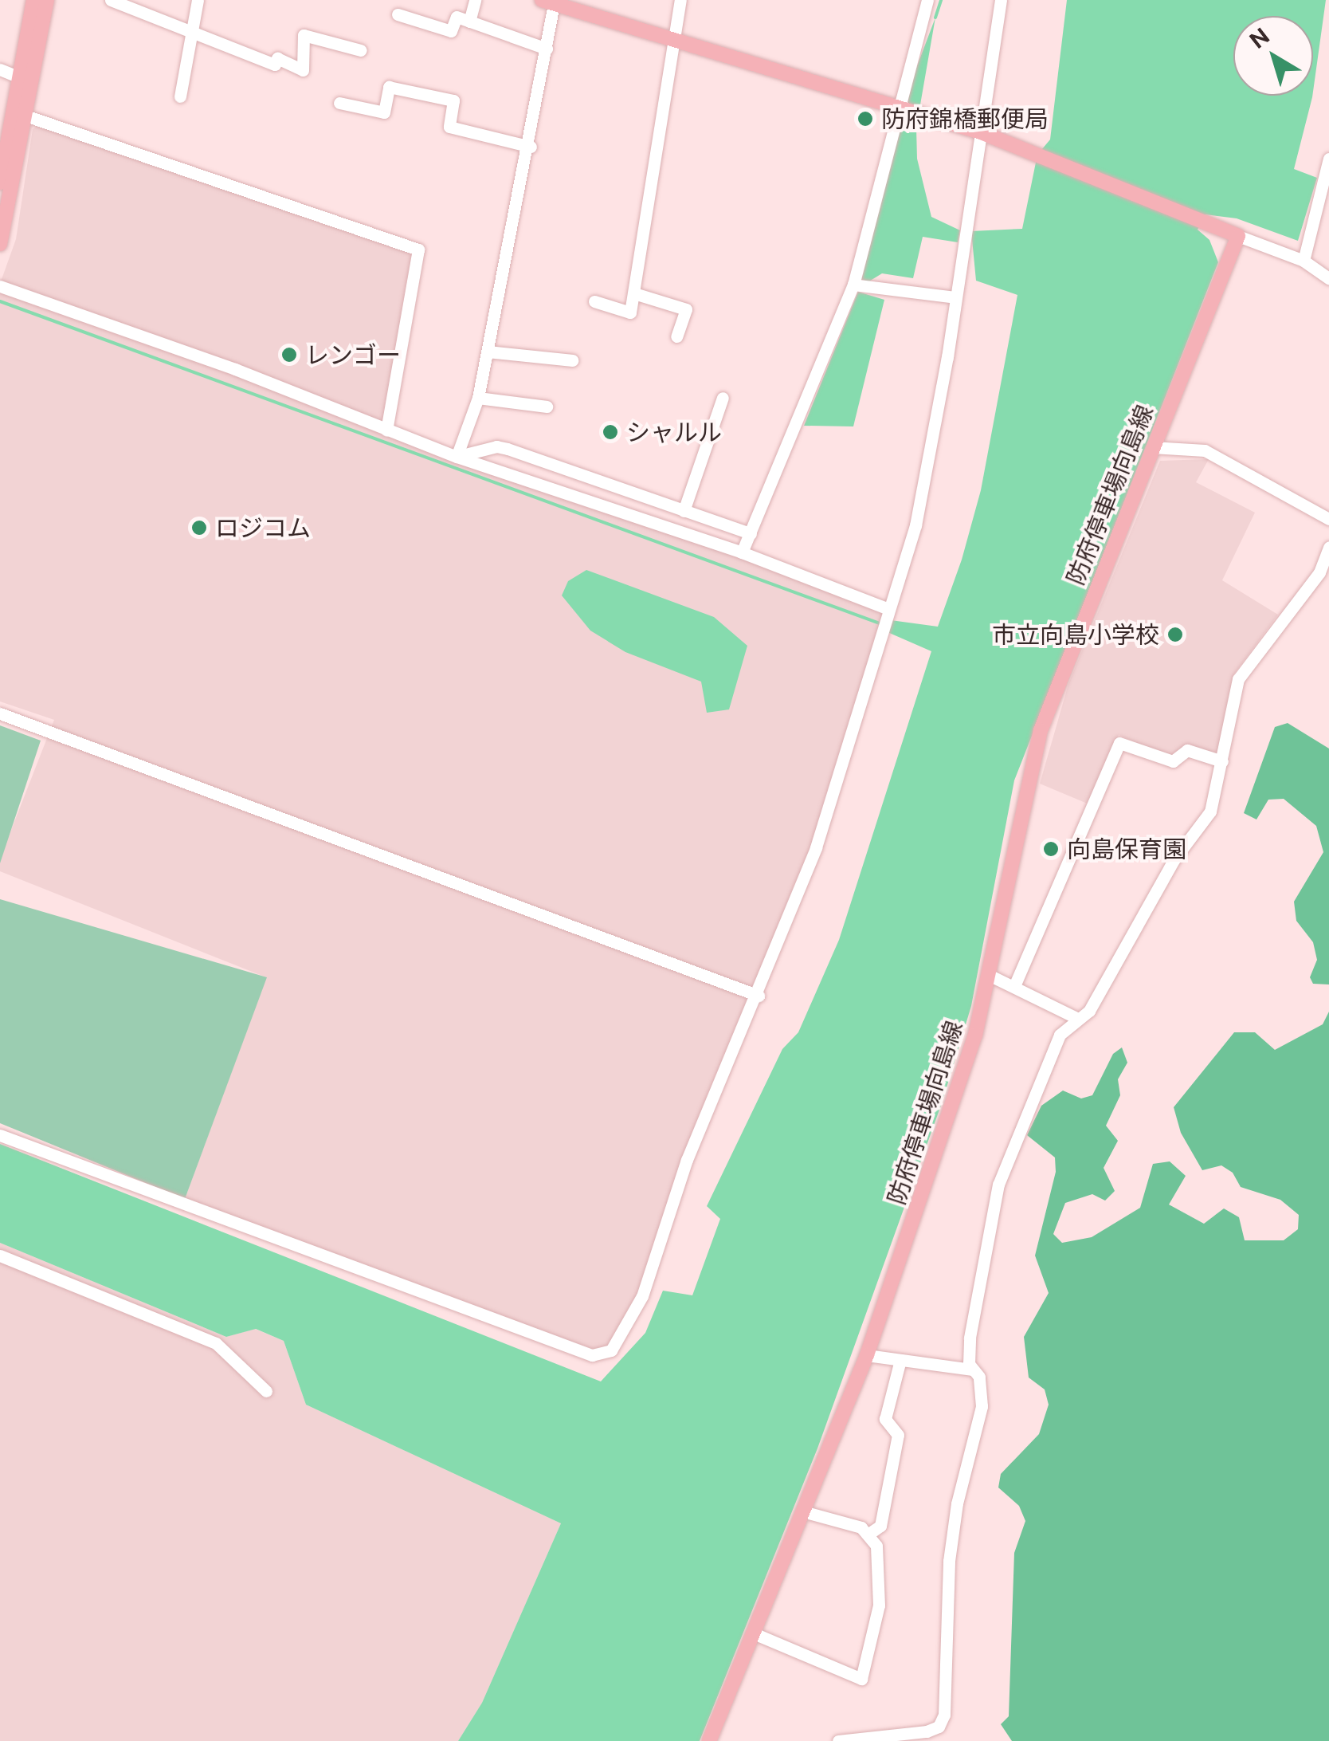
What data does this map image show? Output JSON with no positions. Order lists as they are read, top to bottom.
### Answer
{
  "streets": {
    "main road": ["防府停車場向島線"]
  },
  "places": [
    "防府錦橋郵便局",
    "レンゴー",
    "シャルル",
    "ロジコム",
    "市立向島小学校",
    "向島保育園"
  ],
  "north": "top left"
}
